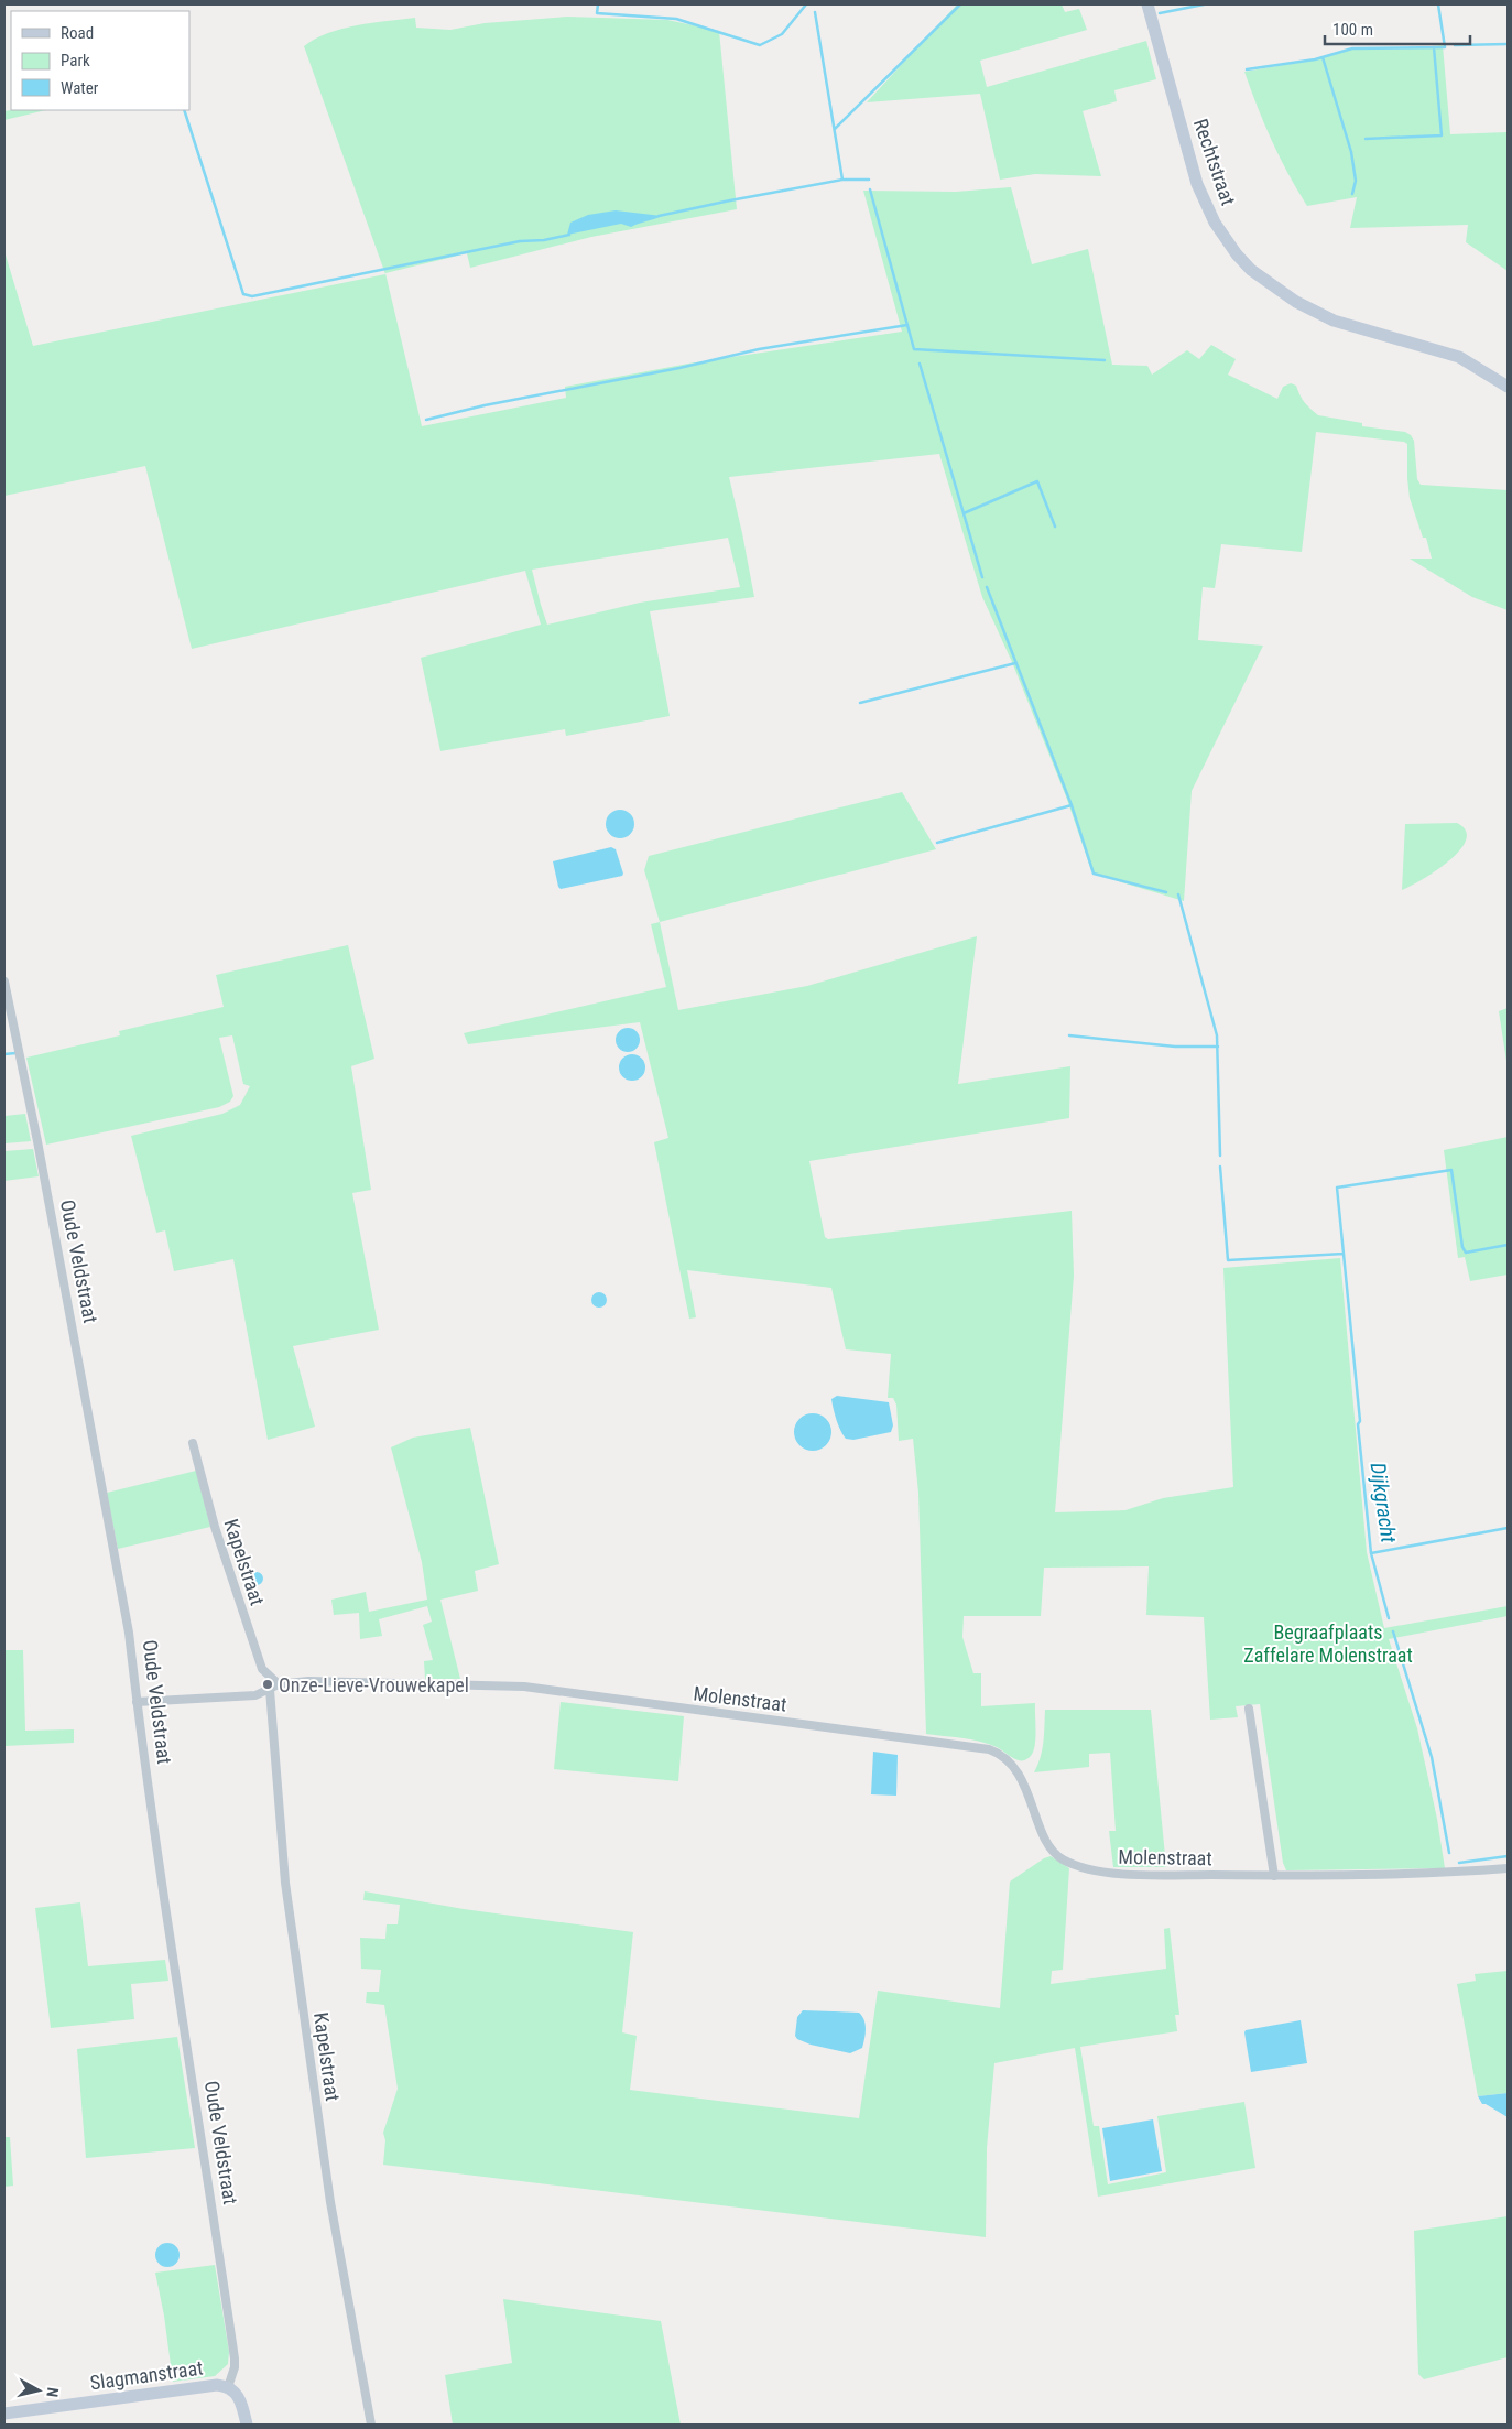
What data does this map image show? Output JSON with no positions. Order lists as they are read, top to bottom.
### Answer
{
  "streets": {
    "street": [
      "Rechtstraat",
      "Oude Veldstraat",
      "Kapelstraat",
      "Molenstraat",
      "Slagmanstraat"
    ]
  },
  "crossings": [
    ["Oude Veldstraat", "Molenstraat"],
    ["Oude Veldstraat", "Slagmanstraat"],
    ["Kapelstraat", "Molenstraat"]
  ],
  "water": ["Dijkgracht"],
  "parks": ["Begraafplaats Zaffelare Molenstraat"],
  "places": ["Onze-Lieve-Vrouwekapel"],
  "legend": ["Road", "Park", "Water"],
  "scale_bar": "100 m",
  "north": "right"
}
